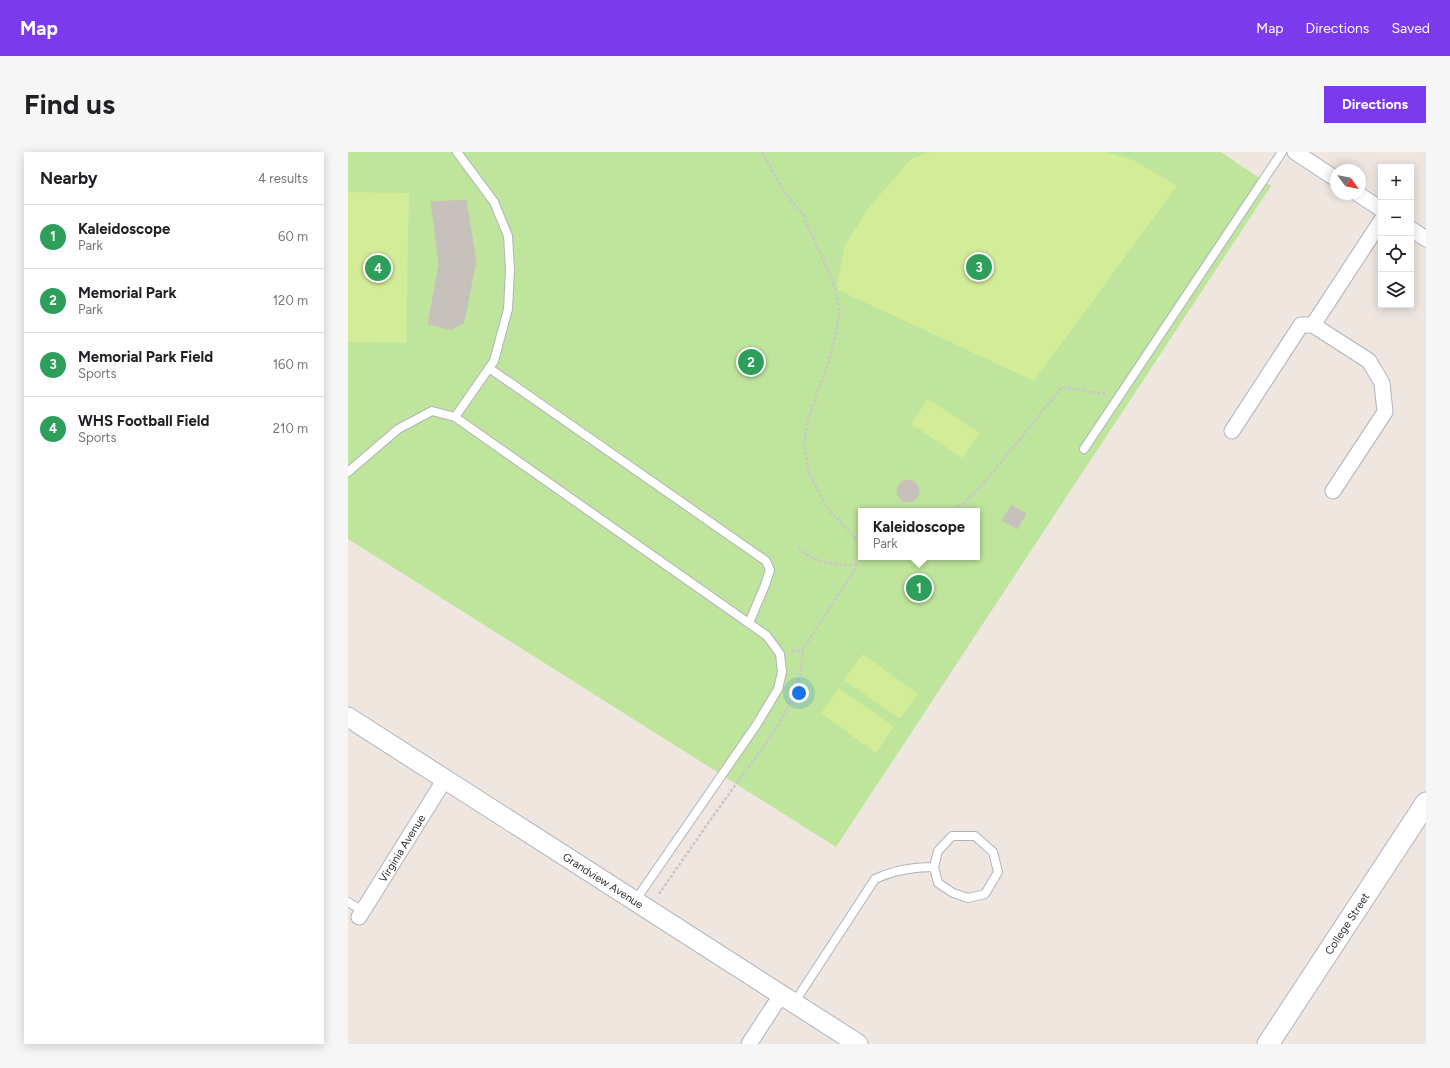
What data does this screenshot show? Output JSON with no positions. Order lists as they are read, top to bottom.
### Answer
{
  "streets": {
    "main road": ["College Street"],
    "street": ["Virginia Avenue", "Grandview Avenue"]
  },
  "crossings": [
    ["Virginia Avenue", "Grandview Avenue"]
  ],
  "north": "bottom right",
  "page": {
    "header": "Map",
    "nav": ["Map", "Directions", "Saved"],
    "buttons": "Directions",
    "title": "Find us",
    "heading": ["Nearby", "4 results"],
    "map_buttons": ["+", "−"],
    "list": [
      {
        "mark": "1",
        "name": "Kaleidoscope",
        "note": "Park",
        "value": "60 m"
      },
      {
        "mark": "2",
        "name": "Memorial Park",
        "note": "Park",
        "value": "120 m"
      },
      {
        "mark": "3",
        "name": "Memorial Park Field",
        "note": "Sports",
        "value": "160 m"
      },
      {
        "mark": "4",
        "name": "WHS Football Field",
        "note": "Sports",
        "value": "210 m"
      }
    ],
    "pins": [
      "3",
      "4",
      "2",
      "1"
    ],
    "popup": ["Kaleidoscope", "Park"]
  }
}
